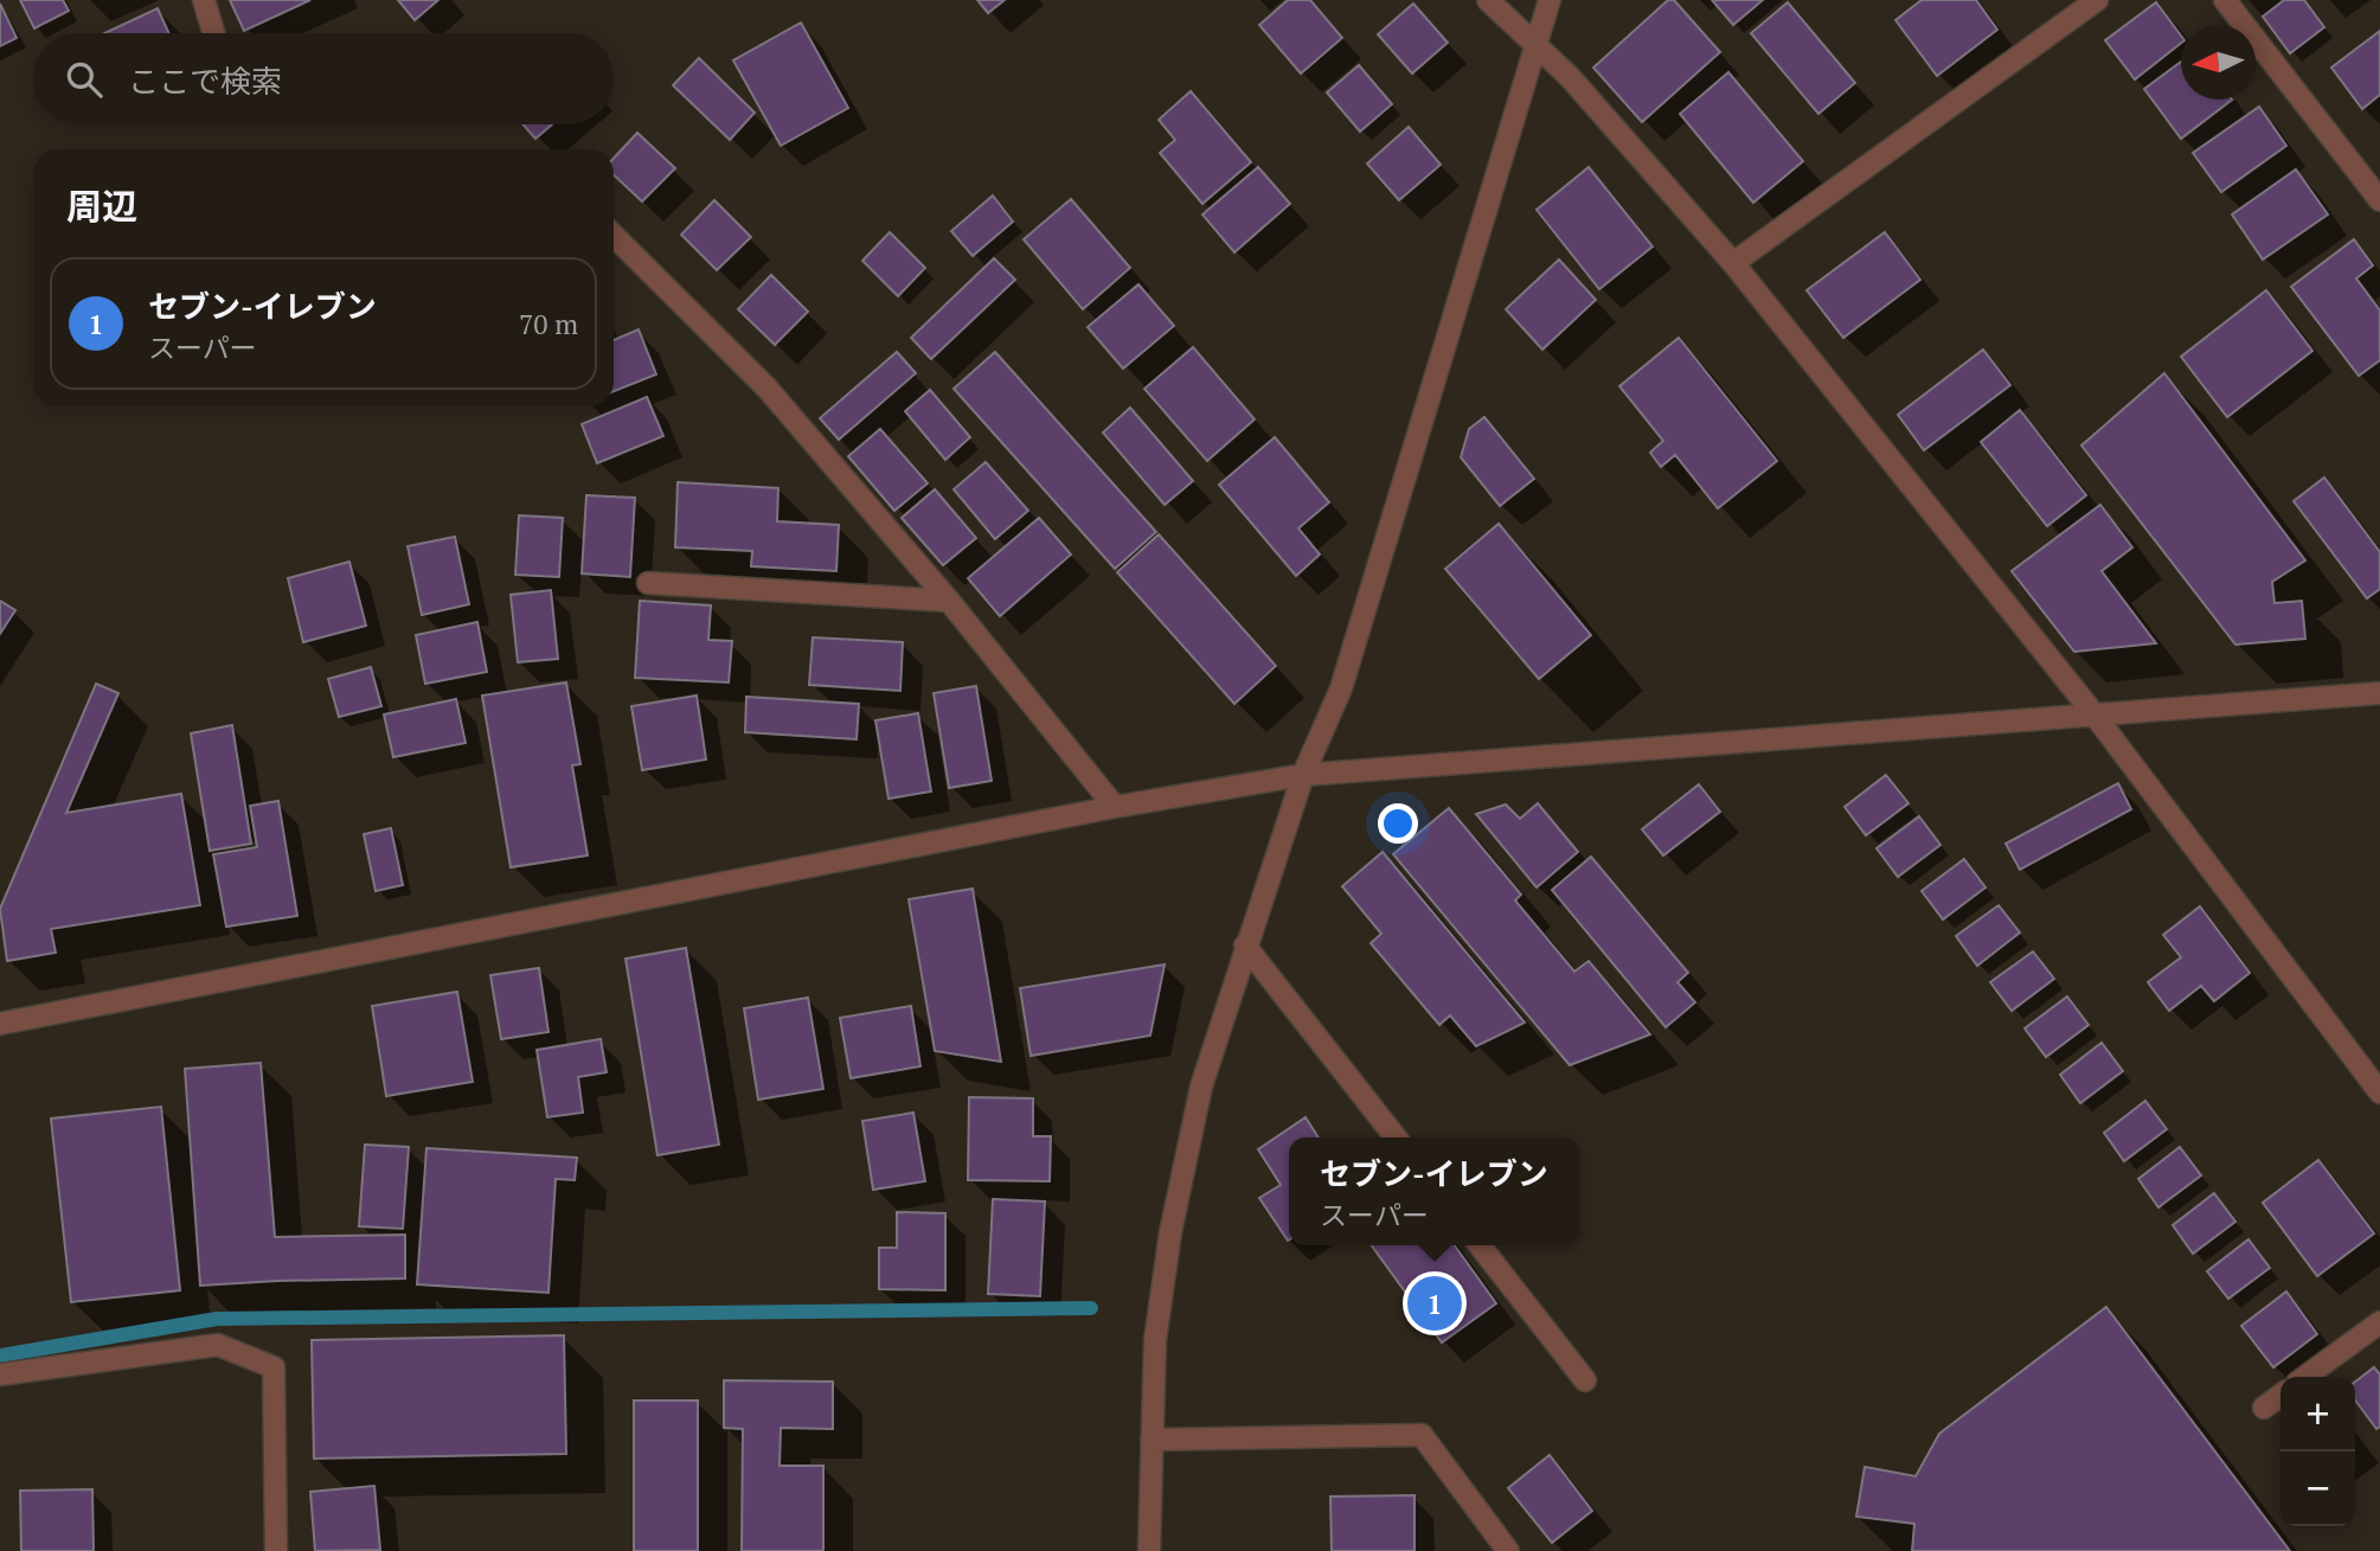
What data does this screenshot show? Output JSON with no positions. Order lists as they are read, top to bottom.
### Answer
{
  "north": "left",
  "page": {
    "search": "ここで検索",
    "heading": "周辺",
    "list": [
      {
        "mark": "1",
        "name": "セブン-イレブン",
        "note": "スーパー",
        "value": "70 m"
      }
    ],
    "popup": ["セブン-イレブン", "スーパー"],
    "pins": "1",
    "map_buttons": ["+", "−"]
  }
}
